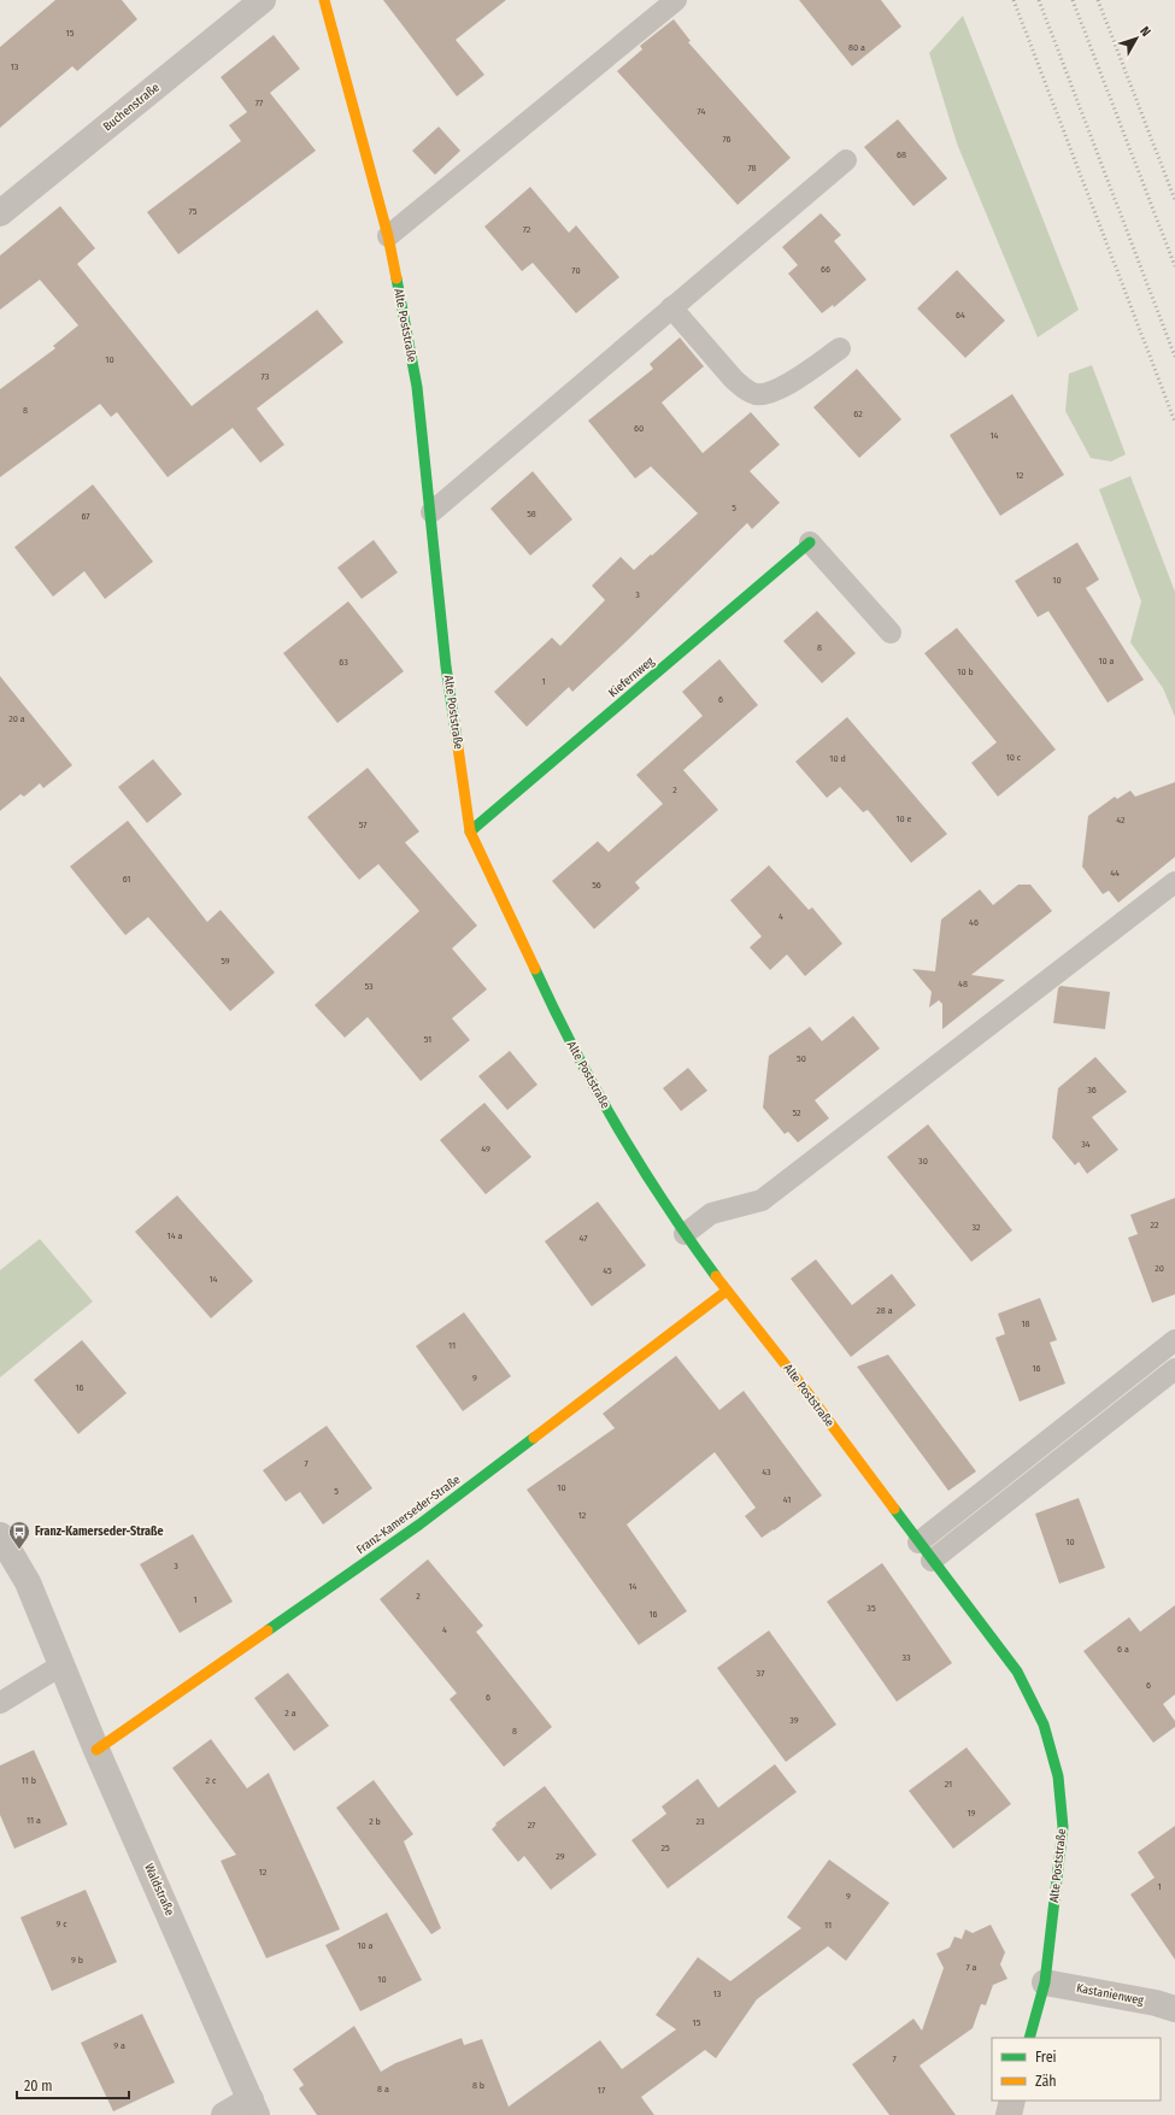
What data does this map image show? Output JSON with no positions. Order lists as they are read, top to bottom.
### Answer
{
  "streets": {
    "street": [
      "Buchenstraße",
      "Alte Poststraße",
      "Kiefernweg",
      "Franz-Kamerseder-Straße",
      "Waldstraße",
      "Kastanienweg"
    ]
  },
  "crossings": [
    ["Alte Poststraße", "Kiefernweg"],
    ["Alte Poststraße", "Franz-Kamerseder-Straße"],
    ["Alte Poststraße", "Kastanienweg"],
    ["Franz-Kamerseder-Straße", "Waldstraße"]
  ],
  "places": {
    "bus stop": ["Franz-Kamerseder-Straße"]
  },
  "house_numbers": [
    "15",
    "80 a",
    "13",
    "77",
    "74",
    "76",
    "68",
    "78",
    "75",
    "72",
    "66",
    "70",
    "64",
    "10",
    "73",
    "8",
    "62",
    "60",
    "14",
    "12",
    "5",
    "58",
    "67",
    "10",
    "3",
    "8",
    "10 a",
    "63",
    "10 b",
    "1",
    "6",
    "20 a",
    "10 c",
    "10 d",
    "2",
    "10 e",
    "42",
    "57",
    "44",
    "61",
    "56",
    "4",
    "46",
    "59",
    "48",
    "53",
    "51",
    "50",
    "36",
    "52",
    "34",
    "49",
    "30",
    "22",
    "32",
    "14 a",
    "47",
    "20",
    "45",
    "14",
    "28 a",
    "18",
    "11",
    "16",
    "9",
    "16",
    "7",
    "43",
    "10",
    "5",
    "41",
    "12",
    "10",
    "3",
    "14",
    "2",
    "1",
    "35",
    "16",
    "4",
    "6 a",
    "33",
    "37",
    "6",
    "6",
    "2 a",
    "39",
    "8",
    "11 b",
    "2 c",
    "21",
    "19",
    "11 a",
    "2 b",
    "23",
    "27",
    "25",
    "29",
    "12",
    "1",
    "9",
    "9 c",
    "11",
    "10 a",
    "9 b",
    "7 a",
    "10",
    "13",
    "15",
    "9 a",
    "7",
    "8 b",
    "8 a",
    "17"
  ],
  "legend": ["Frei", "Zäh"],
  "scale_bar": "20 m",
  "north": "top right"
}
